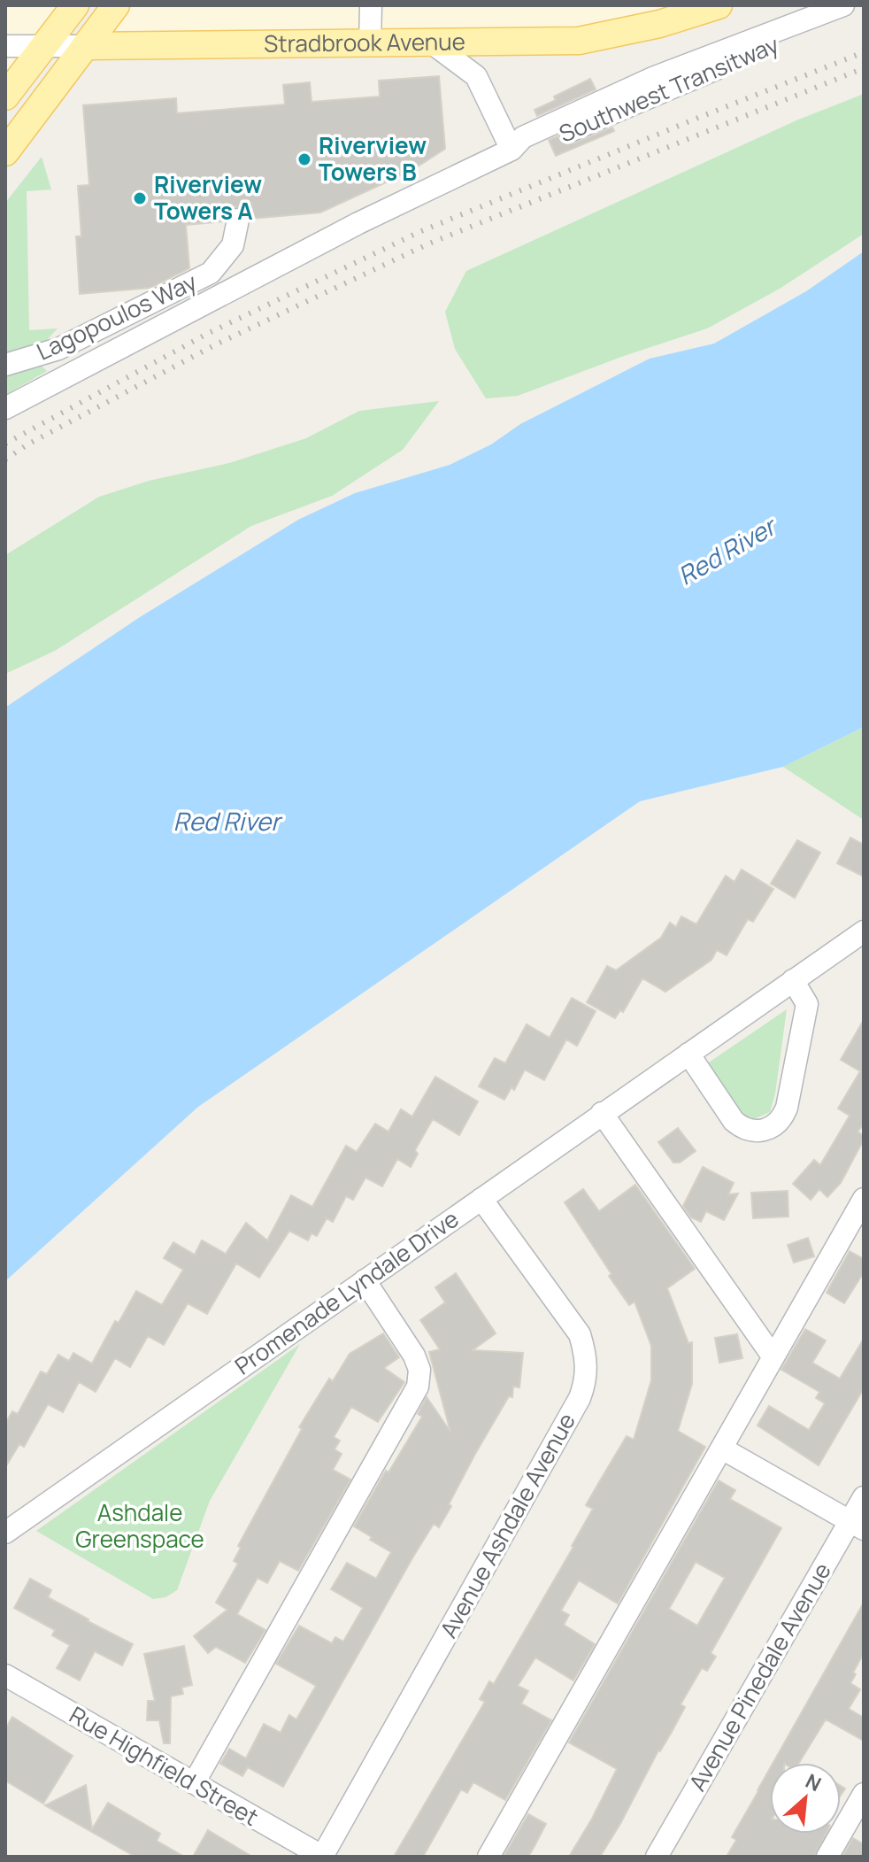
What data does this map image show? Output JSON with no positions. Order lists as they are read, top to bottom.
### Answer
{
  "streets": {
    "main road": ["Stradbrook Avenue"],
    "street": [
      "Southwest Transitway",
      "Lagopoulos Way",
      "Promenade Lyndale Drive",
      "Avenue Ashdale Avenue",
      "Avenue Pinedale Avenue",
      "Rue Highfield Street"
    ]
  },
  "crossings": [
    ["Promenade Lyndale Drive", "Avenue Ashdale Avenue"],
    ["Avenue Ashdale Avenue", "Rue Highfield Street"]
  ],
  "water": ["Red River"],
  "parks": ["Ashdale Greenspace"],
  "places": ["Riverview Towers B", "Riverview Towers A"],
  "north": "top right"
}
